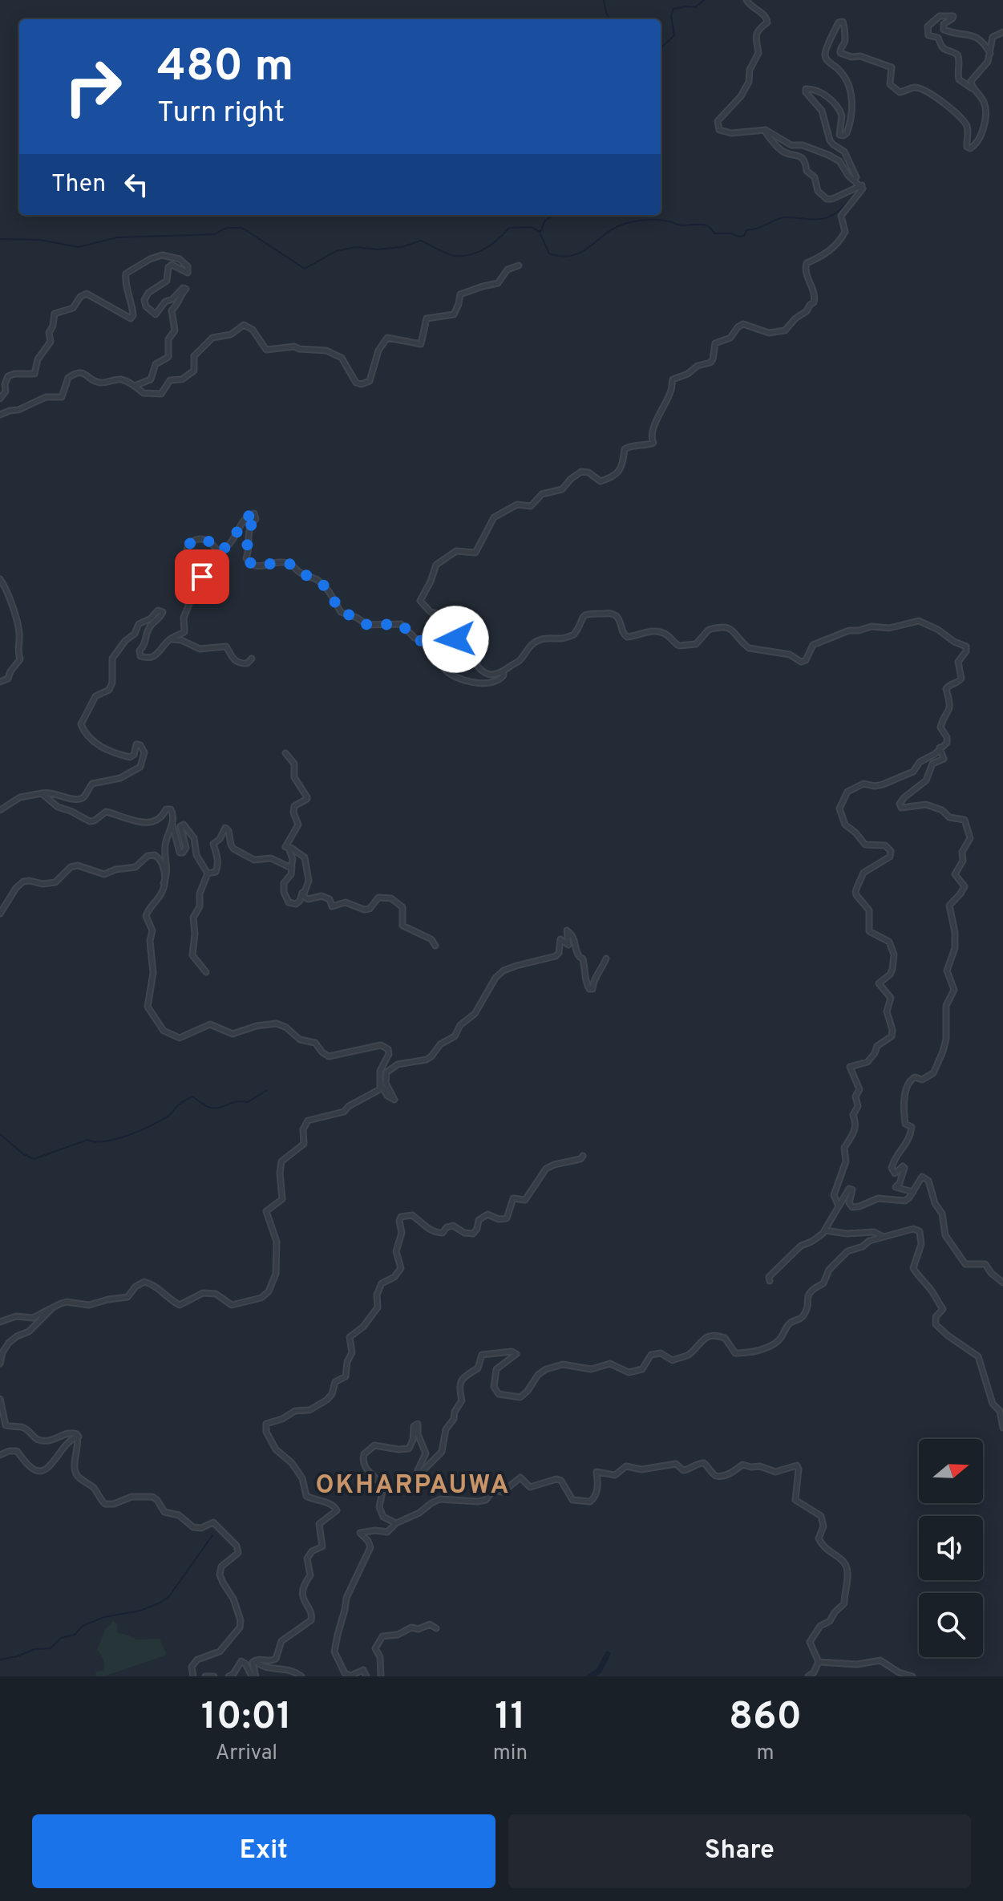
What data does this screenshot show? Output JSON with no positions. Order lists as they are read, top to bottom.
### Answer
{
  "districts": ["OKHARPAUWA"],
  "north": "right",
  "page": {
    "turn": ["480 m", "Turn right"],
    "then": "Then",
    "eta": [
      "10:01",
      "Arrival",
      "11",
      "min",
      "860",
      "m"
    ],
    "buttons": ["Exit", "Share"]
  }
}
